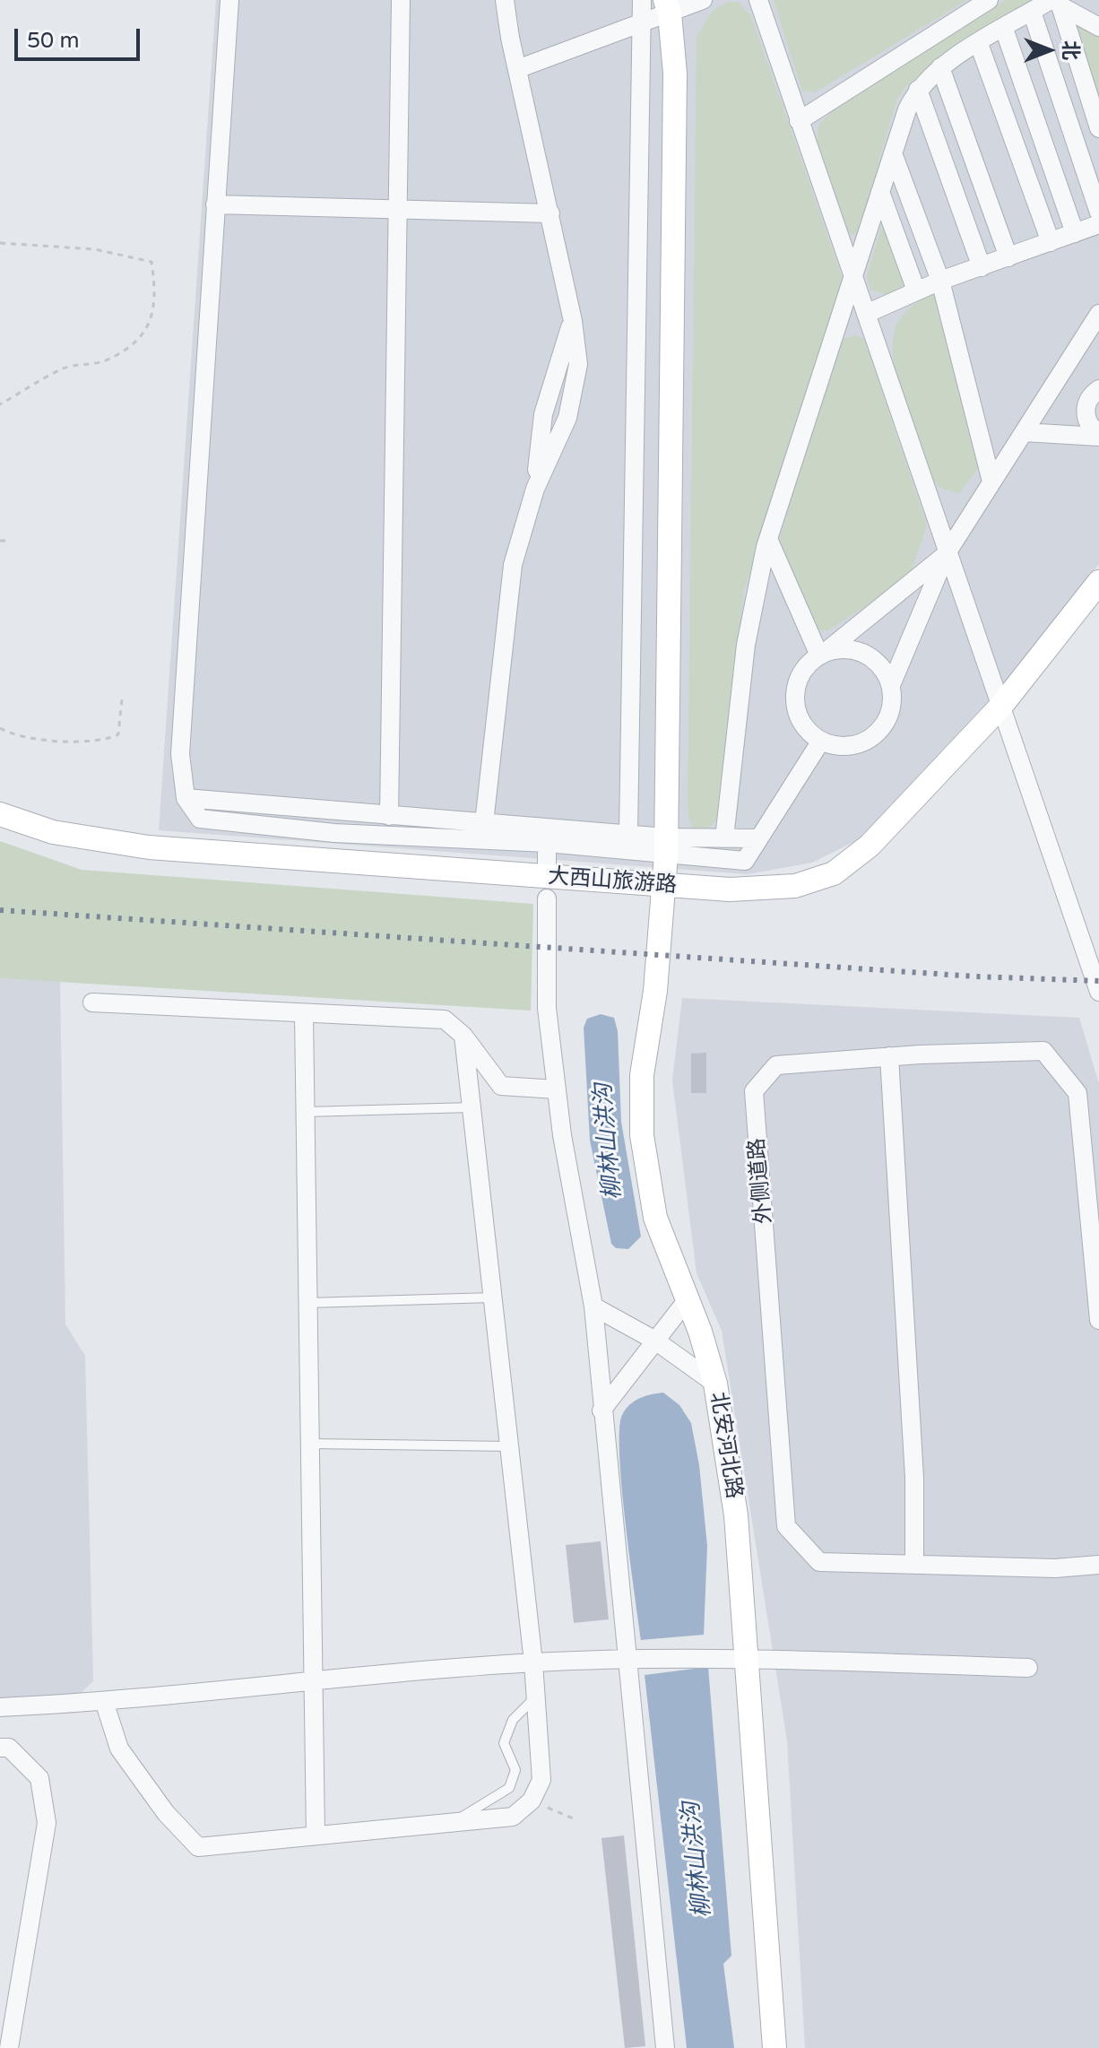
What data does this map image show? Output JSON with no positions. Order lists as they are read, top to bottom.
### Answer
{
  "streets": {
    "street": ["大西山旅游路", "外侧道路", "北安河北路"]
  },
  "crossings": [
    ["大西山旅游路", "北安河北路"]
  ],
  "water": ["柳林山洪沟"],
  "scale_bar": "50 m",
  "north": "right"
}
